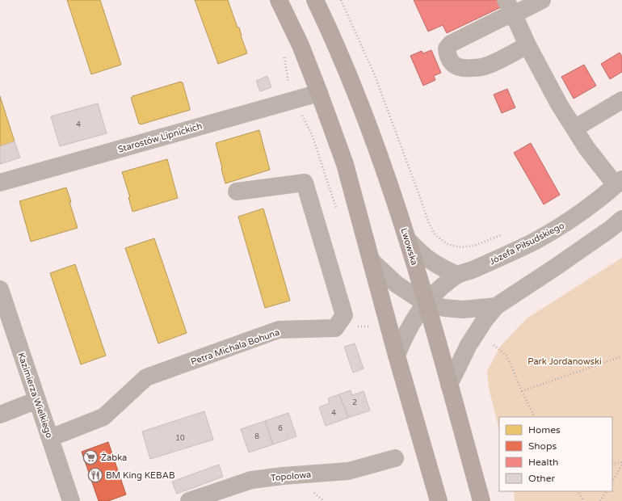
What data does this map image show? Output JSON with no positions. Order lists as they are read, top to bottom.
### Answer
{
  "streets": {
    "main road": ["Lwowska"],
    "street": [
      "Starostów Lipnickich",
      "Józefa Piłsudskiego",
      "Petra Michala Bohuna",
      "Kazimierza Wielkiego",
      "Topolowa"
    ]
  },
  "crossings": [
    ["Józefa Piłsudskiego", "Lwowska"],
    ["Petra Michala Bohuna", "Kazimierza Wielkiego"]
  ],
  "parks": ["Park Jordanowski"],
  "places": {
    "supermarket": ["Żabka"],
    "restaurant": ["BM King KEBAB"]
  },
  "house_numbers": [
    "4",
    "2",
    "4",
    "6",
    "8",
    "10"
  ],
  "legend": [
    "Homes",
    "Shops",
    "Health",
    "Other"
  ]
}
